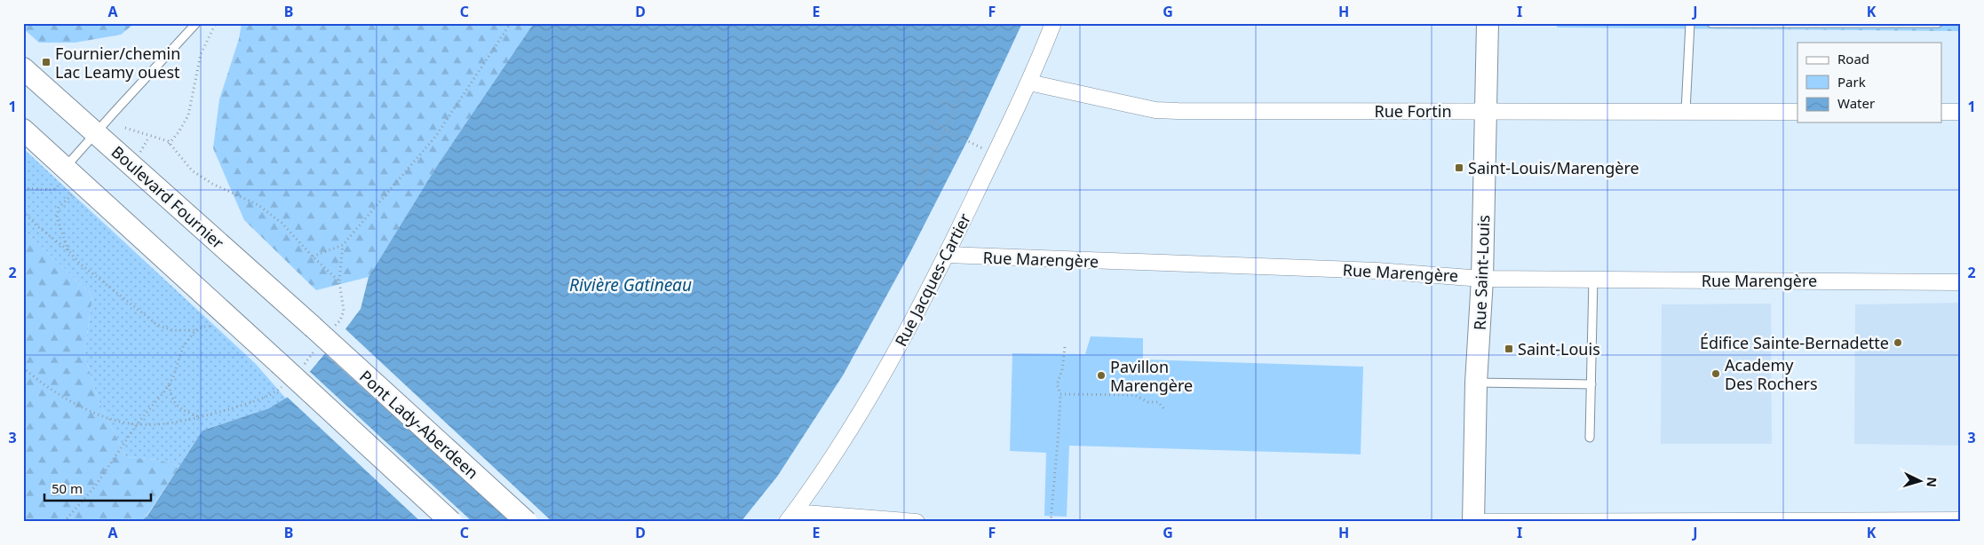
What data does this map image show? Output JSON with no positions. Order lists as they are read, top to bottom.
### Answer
{
  "streets": {
    "main road": ["Boulevard Fournier", "Rue Saint-Louis", "Pont Lady-Aberdeen"],
    "street": ["Rue Fortin", "Rue Marengère", "Rue Jacques-Cartier"]
  },
  "crossings": [
    ["Rue Fortin", "Rue Saint-Louis"],
    ["Rue Fortin", "Rue Jacques-Cartier"],
    ["Boulevard Fournier", "Pont Lady-Aberdeen"],
    ["Rue Marengère", "Rue Saint-Louis"],
    ["Rue Marengère", "Rue Jacques-Cartier"]
  ],
  "water": ["Rivière Gatineau"],
  "places": {
    "transit": ["Fournier/chemin Lac Leamy ouest", "Saint-Louis/Marengère", "Saint-Louis"],
    "other": ["Édifice Sainte-Bernadette", "Academy Des Rochers", "Pavillon Marengère"]
  },
  "legend": ["Road", "Park", "Water"],
  "scale_bar": "50 m",
  "north": "right",
  "grid": {
    "columns": [
      "A",
      "B",
      "C",
      "D",
      "E",
      "F",
      "G",
      "H",
      "I",
      "J",
      "K"
    ],
    "rows": ["1", "2", "3"]
  }
}
